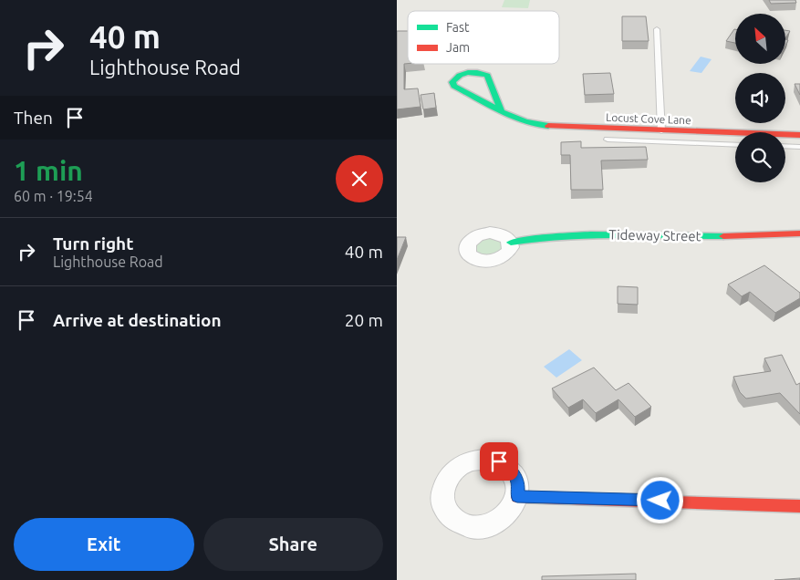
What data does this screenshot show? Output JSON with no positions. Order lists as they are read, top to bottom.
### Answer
{
  "streets": {
    "street": ["Locust Cove Lane", "Tideway Street"]
  },
  "legend": ["Fast", "Jam"],
  "north": "top left",
  "page": {
    "turn": ["40 m", "Lighthouse Road"],
    "then": "Then",
    "heading": ["1 min", "60 m · 19:54"],
    "list": [
      {
        "name": "Turn right",
        "note": "Lighthouse Road",
        "value": "40 m"
      },
      {
        "name": "Arrive at destination",
        "value": "20 m"
      }
    ],
    "buttons": ["Exit", "Share"]
  }
}
